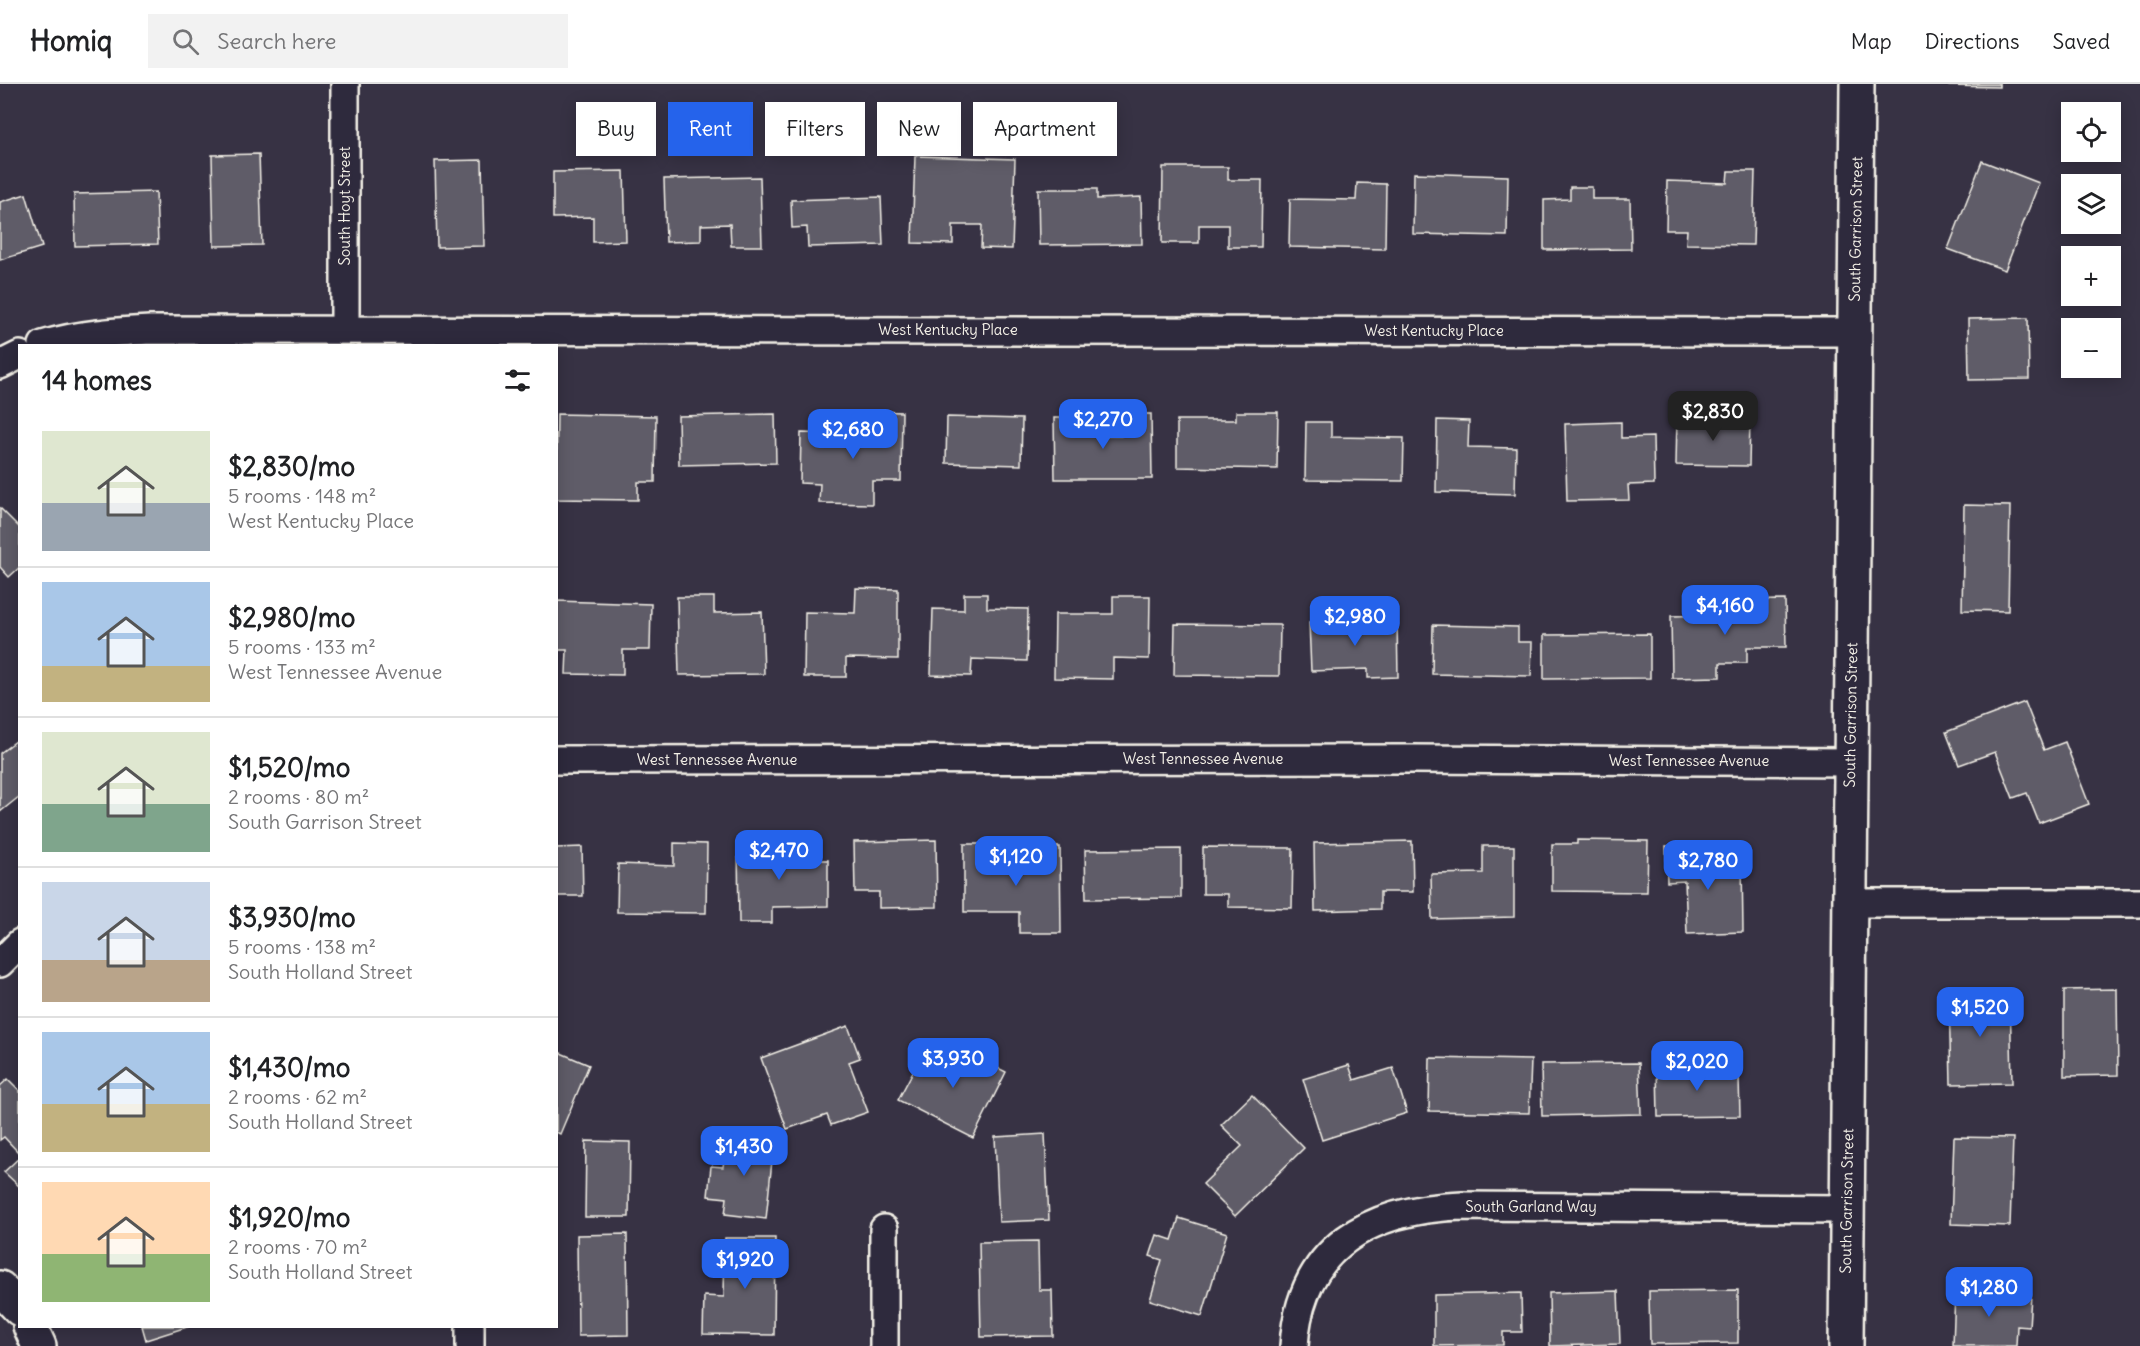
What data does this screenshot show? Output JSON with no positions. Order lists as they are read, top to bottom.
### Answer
{
  "streets": {
    "main road": ["South Garrison Street"],
    "street": [
      "South Hoyt Street",
      "West Kentucky Place",
      "West Tennessee Avenue",
      "South Garland Way"
    ]
  },
  "crossings": [
    ["South Hoyt Street", "West Kentucky Place"],
    ["South Garrison Street", "West Kentucky Place"],
    ["South Garrison Street", "West Tennessee Avenue"],
    ["South Garrison Street", "South Garland Way"]
  ],
  "page": {
    "header": "Homiq",
    "search": "Search here",
    "nav": ["Map", "Directions", "Saved"],
    "map_buttons": ["+", "−"],
    "chip": [
      "Buy",
      "Rent",
      "Filters",
      "New",
      "Apartment"
    ],
    "heading": "14 homes",
    "price": [
      "$2,830",
      "$2,270",
      "$2,680",
      "$4,160",
      "$2,980",
      "$2,470",
      "$1,120",
      "$2,780",
      "$1,520",
      "$3,930",
      "$2,020",
      "$1,430",
      "$1,920",
      "$1,280"
    ],
    "list": [
      {
        "name": "$2,830/mo",
        "note": "5 rooms · 148 m² · West Kentucky Place"
      },
      {
        "name": "$2,980/mo",
        "note": "5 rooms · 133 m² · West Tennessee Avenue"
      },
      {
        "name": "$1,520/mo",
        "note": "2 rooms · 80 m² · South Garrison Street"
      },
      {
        "name": "$3,930/mo",
        "note": "5 rooms · 138 m² · South Holland Street"
      },
      {
        "name": "$1,430/mo",
        "note": "2 rooms · 62 m² · South Holland Street"
      },
      {
        "name": "$1,920/mo",
        "note": "2 rooms · 70 m² · South Holland Street"
      }
    ]
  }
}
